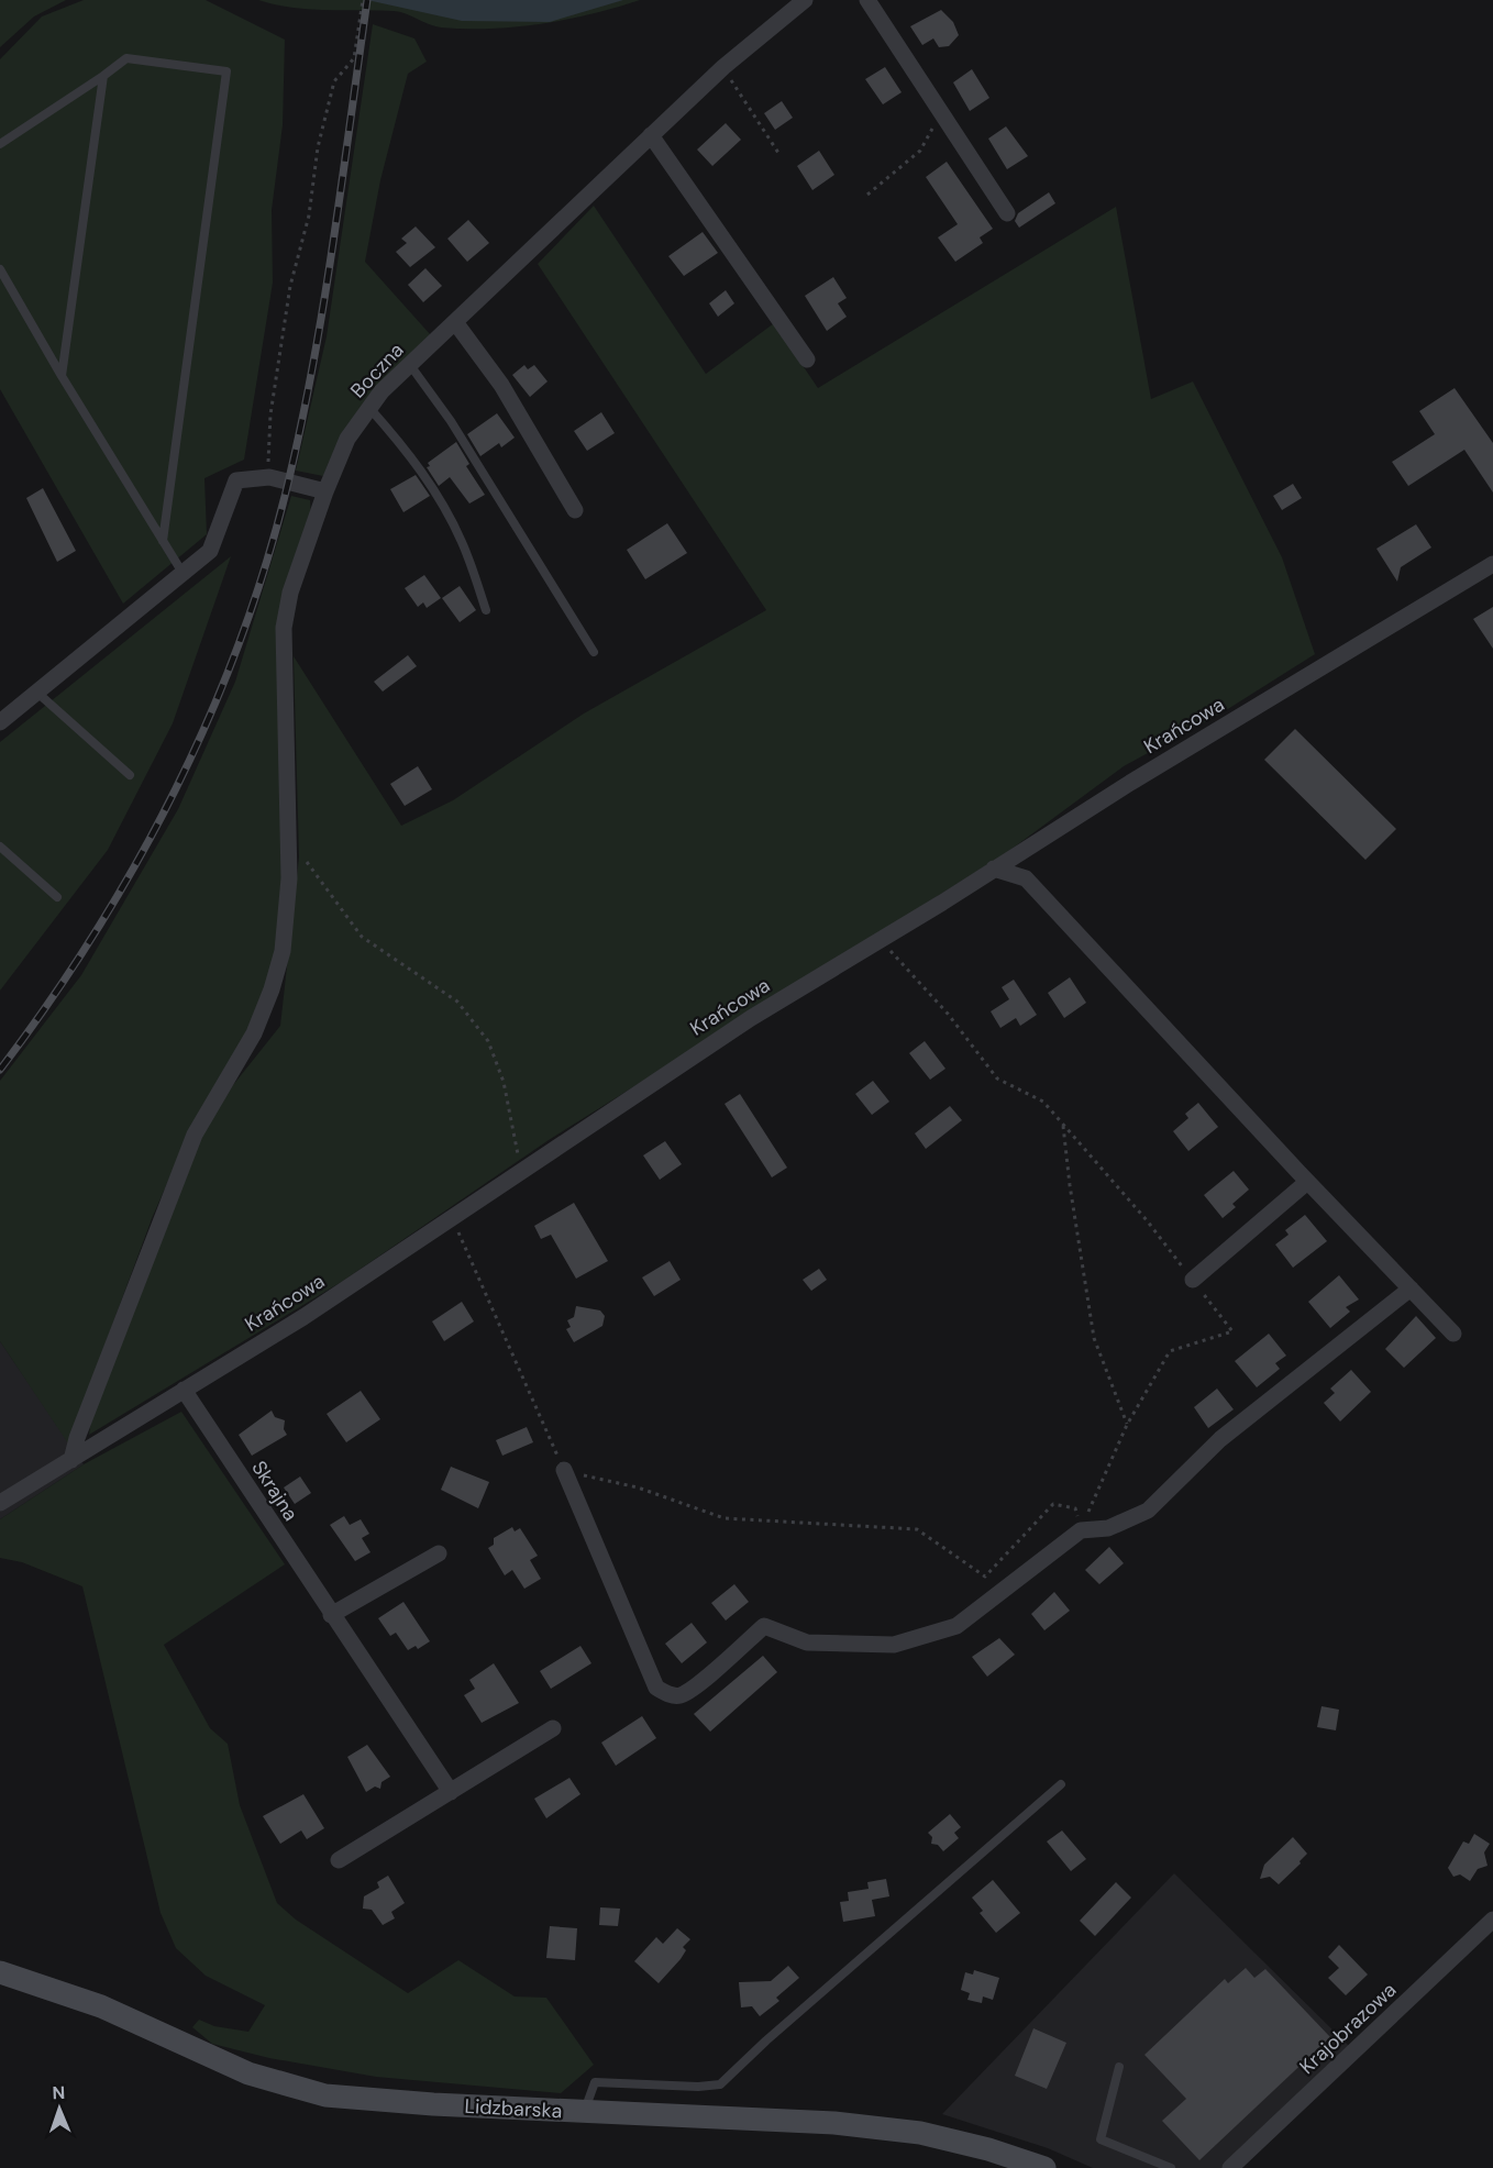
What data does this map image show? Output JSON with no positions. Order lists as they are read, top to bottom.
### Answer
{
  "streets": {
    "main road": ["Lidzbarska"],
    "street": [
      "Boczna",
      "Krańcowa",
      "Skrajna",
      "Krajobrazowa"
    ]
  },
  "crossings": [
    ["Boczna", "Krańcowa"],
    ["Krańcowa", "Skrajna"]
  ],
  "north": "top"
}
